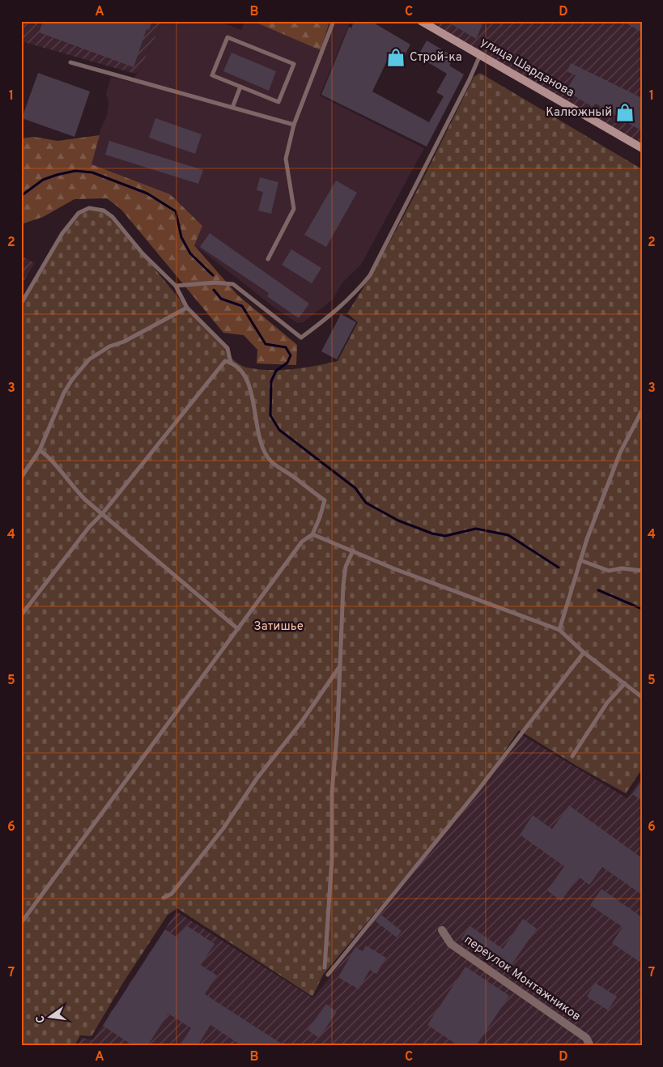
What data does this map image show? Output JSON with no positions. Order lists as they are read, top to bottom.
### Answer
{
  "streets": {
    "main road": ["улица Шарданова"],
    "street": ["переулок Монтажников"]
  },
  "parks": ["Затишье"],
  "places": {
    "shop": ["Строй-ка", "Калюжный"]
  },
  "north": "left",
  "grid": {
    "columns": [
      "A",
      "B",
      "C",
      "D"
    ],
    "rows": [
      "1",
      "2",
      "3",
      "4",
      "5",
      "6",
      "7"
    ]
  }
}
